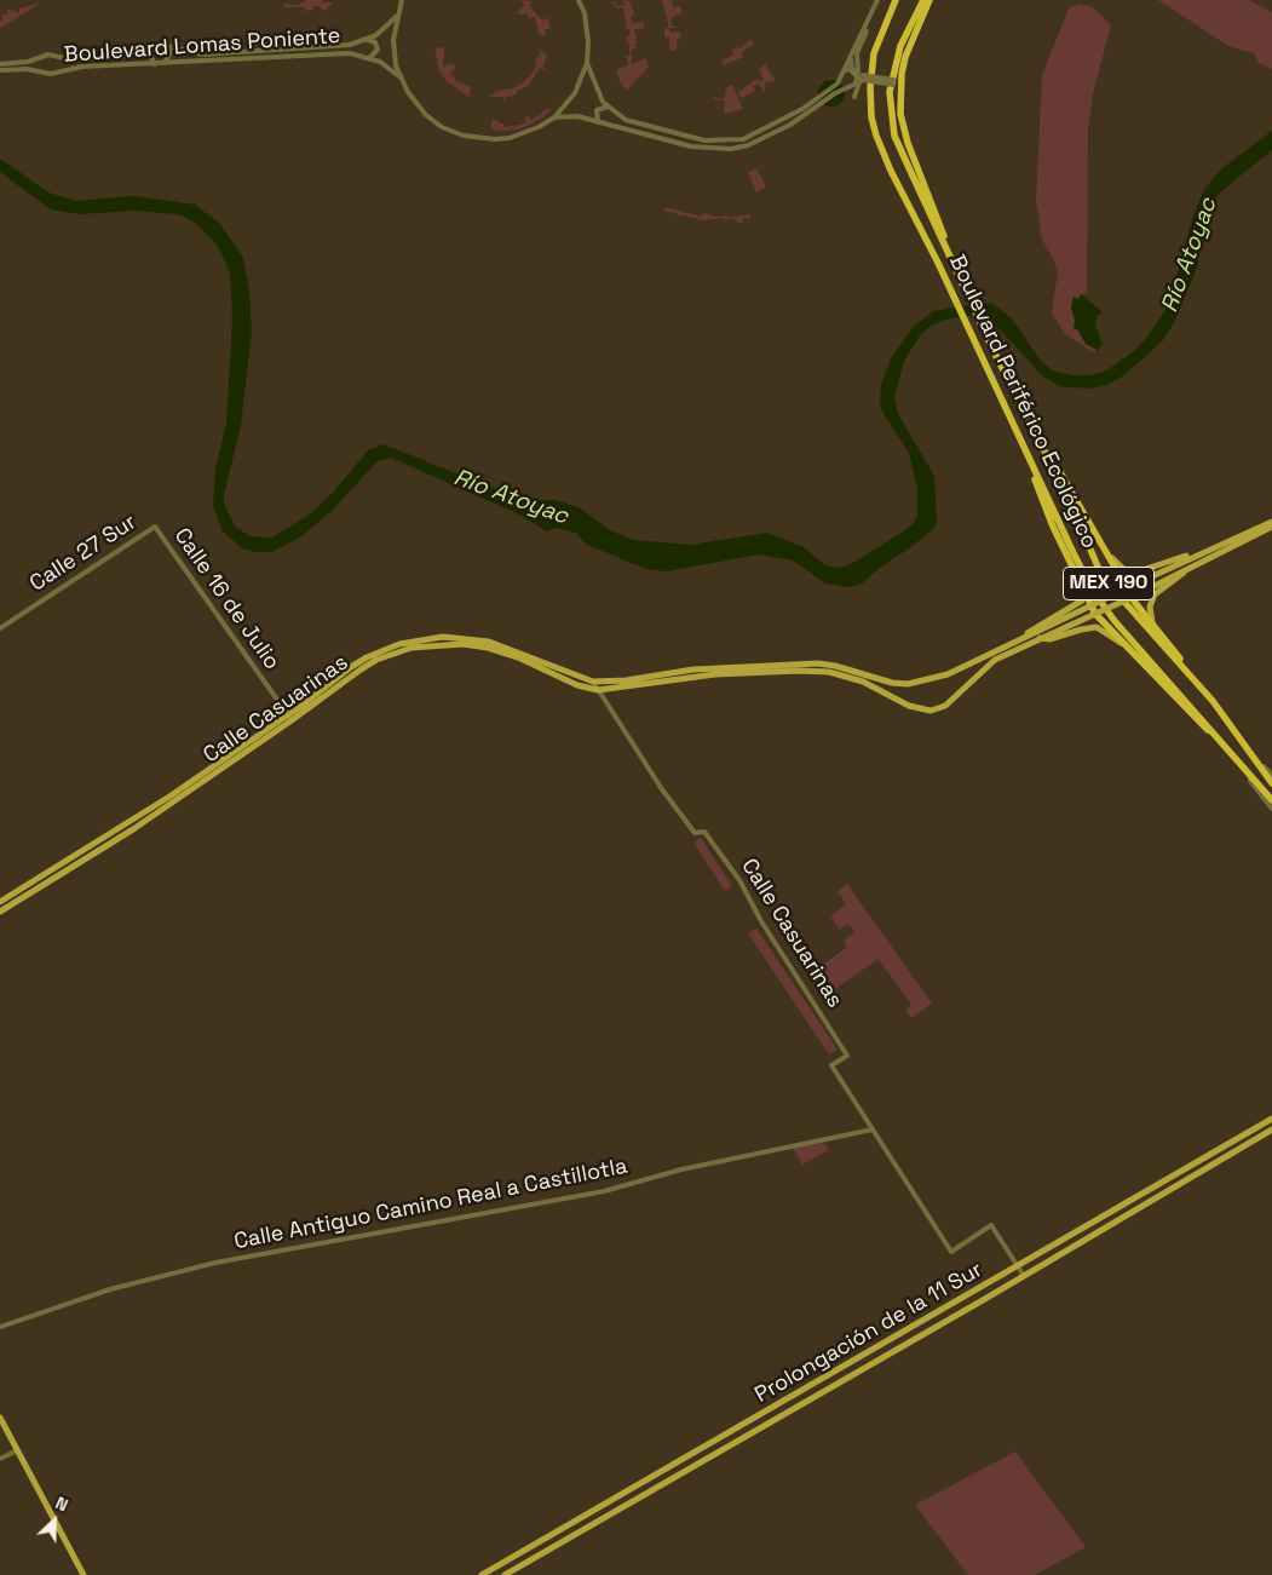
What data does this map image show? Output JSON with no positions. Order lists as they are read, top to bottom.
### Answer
{
  "streets": {
    "highway": ["Boulevard Periférico Ecológico", "MEX 190"],
    "main road": ["Calle Casuarinas", "Prolongación de la 11 Sur"],
    "street": [
      "Boulevard Lomas Poniente",
      "Calle 27 Sur",
      "Calle 16 de Julio",
      "Calle Antiguo Camino Real a Castillotla"
    ]
  },
  "crossings": [
    ["Calle 27 Sur", "Calle 16 de Julio"],
    ["Calle 16 de Julio", "Calle Casuarinas"],
    ["Calle Casuarinas", "Calle Antiguo Camino Real a Castillotla"]
  ],
  "water": ["Río Atoyac"],
  "north": "top right"
}
